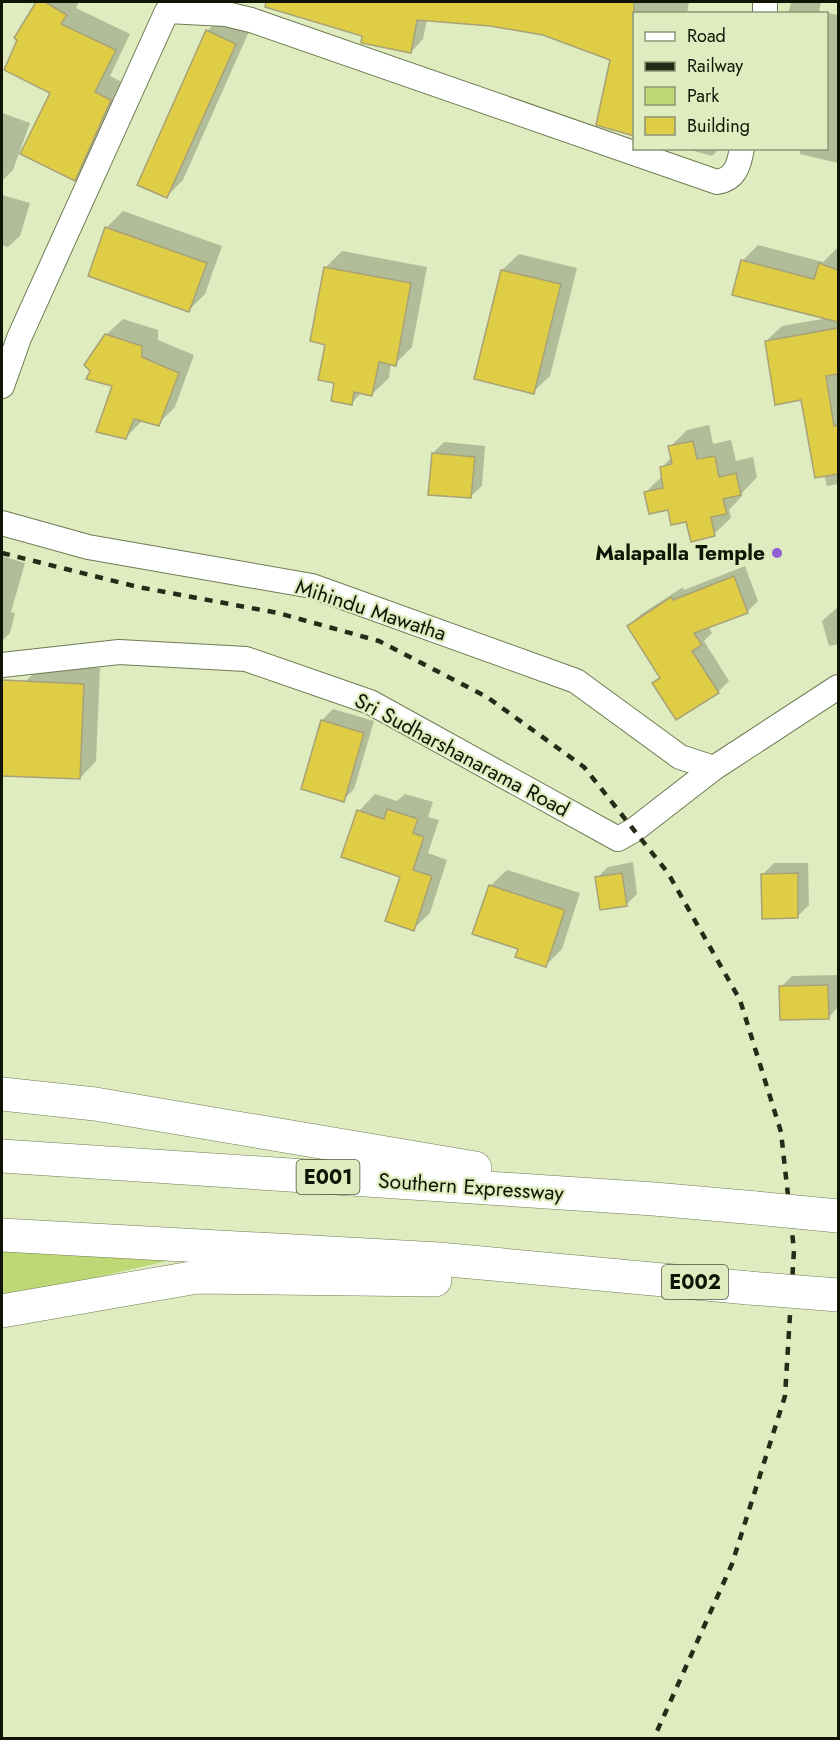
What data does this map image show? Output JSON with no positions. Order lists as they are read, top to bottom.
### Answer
{
  "streets": {
    "highway": ["E001", "Southern Expressway", "E002"],
    "street": ["Mihindu Mawatha", "Sri Sudharshanarama Road"]
  },
  "crossings": [
    ["Mihindu Mawatha", "Sri Sudharshanarama Road"]
  ],
  "places": ["Malapalla Temple"],
  "legend": [
    "Road",
    "Railway",
    "Park",
    "Building"
  ]
}
